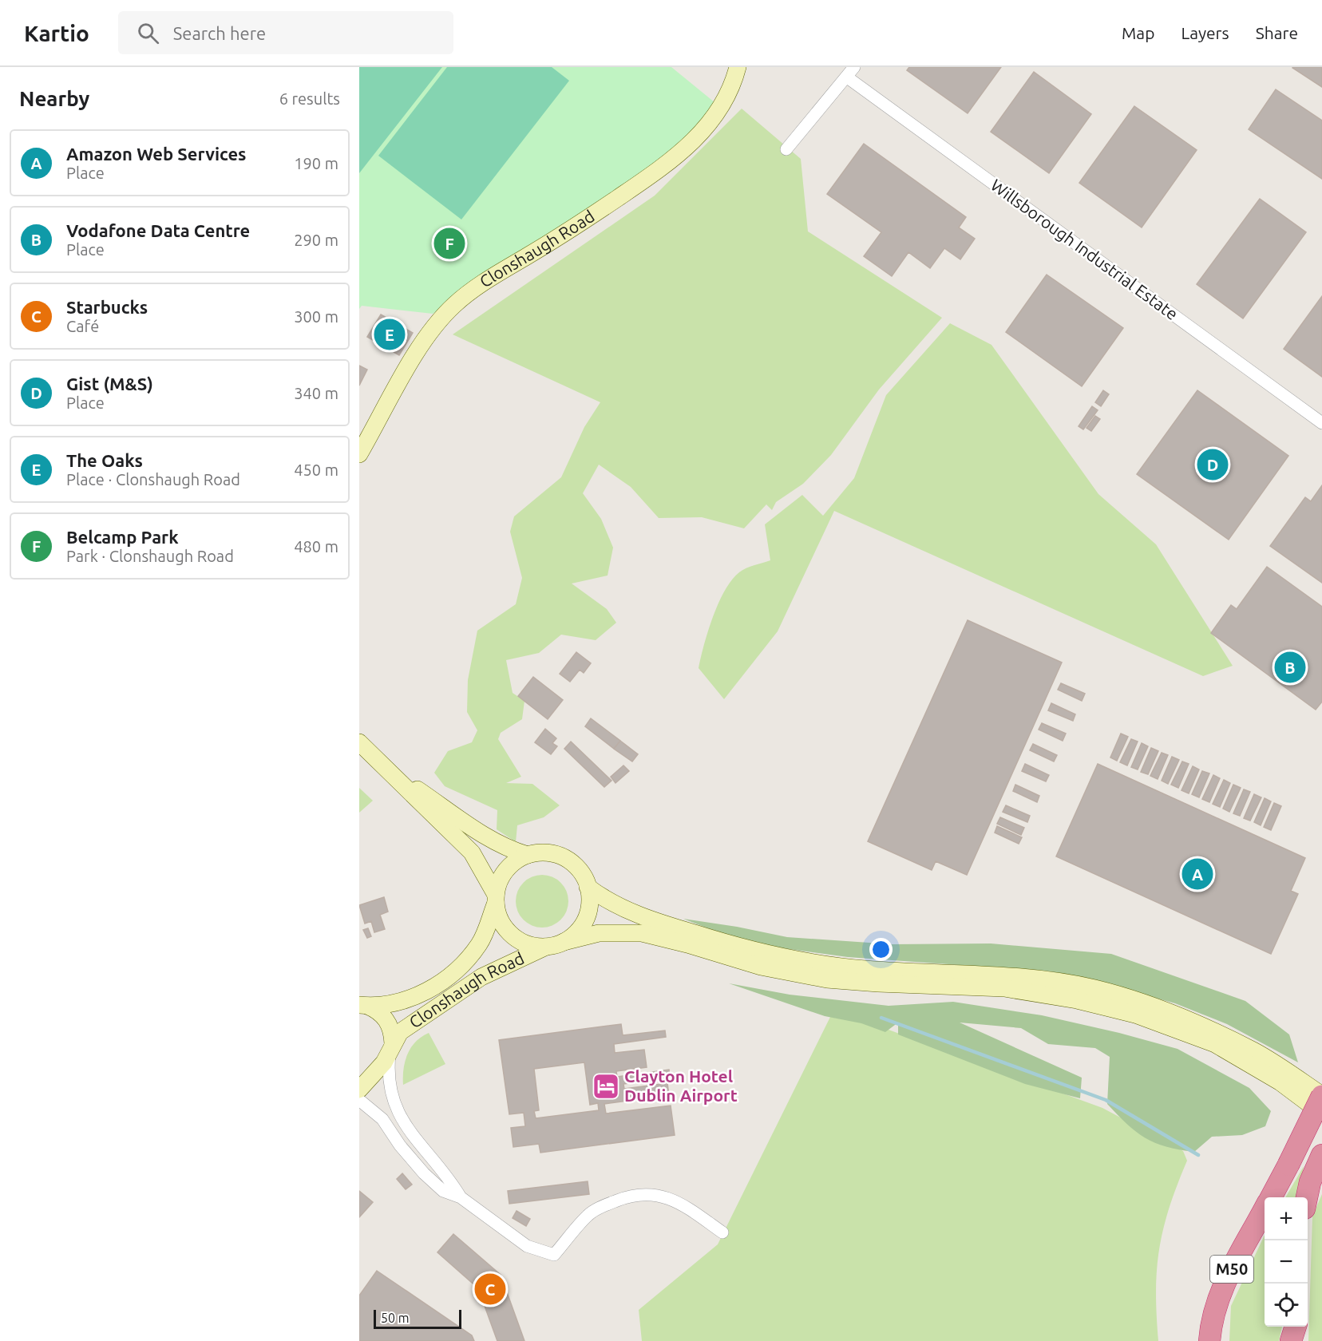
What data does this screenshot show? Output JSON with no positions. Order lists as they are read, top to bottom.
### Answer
{
  "streets": {
    "highway": ["M50"],
    "main road": ["Clonshaugh Road"],
    "street": ["Willsborough Industrial Estate"]
  },
  "places": {
    "hotel": ["Clayton Hotel Dublin Airport"]
  },
  "scale_bar": "50 m",
  "page": {
    "header": "Kartio",
    "search": "Search here",
    "nav": ["Map", "Layers", "Share"],
    "heading": ["Nearby", "6 results"],
    "list": [
      {
        "mark": "A",
        "name": "Amazon Web Services",
        "note": "Place",
        "value": "190 m"
      },
      {
        "mark": "B",
        "name": "Vodafone Data Centre",
        "note": "Place",
        "value": "290 m"
      },
      {
        "mark": "C",
        "name": "Starbucks",
        "note": "Café",
        "value": "300 m"
      },
      {
        "mark": "D",
        "name": "Gist (M&S)",
        "note": "Place",
        "value": "340 m"
      },
      {
        "mark": "E",
        "name": "The Oaks",
        "note": "Place · Clonshaugh Road",
        "value": "450 m"
      },
      {
        "mark": "F",
        "name": "Belcamp Park",
        "note": "Park · Clonshaugh Road",
        "value": "480 m"
      }
    ],
    "pins": [
      "F",
      "E",
      "D",
      "B",
      "A",
      "C"
    ],
    "map_buttons": ["+", "−"],
    "scale": "50 m"
  }
}
